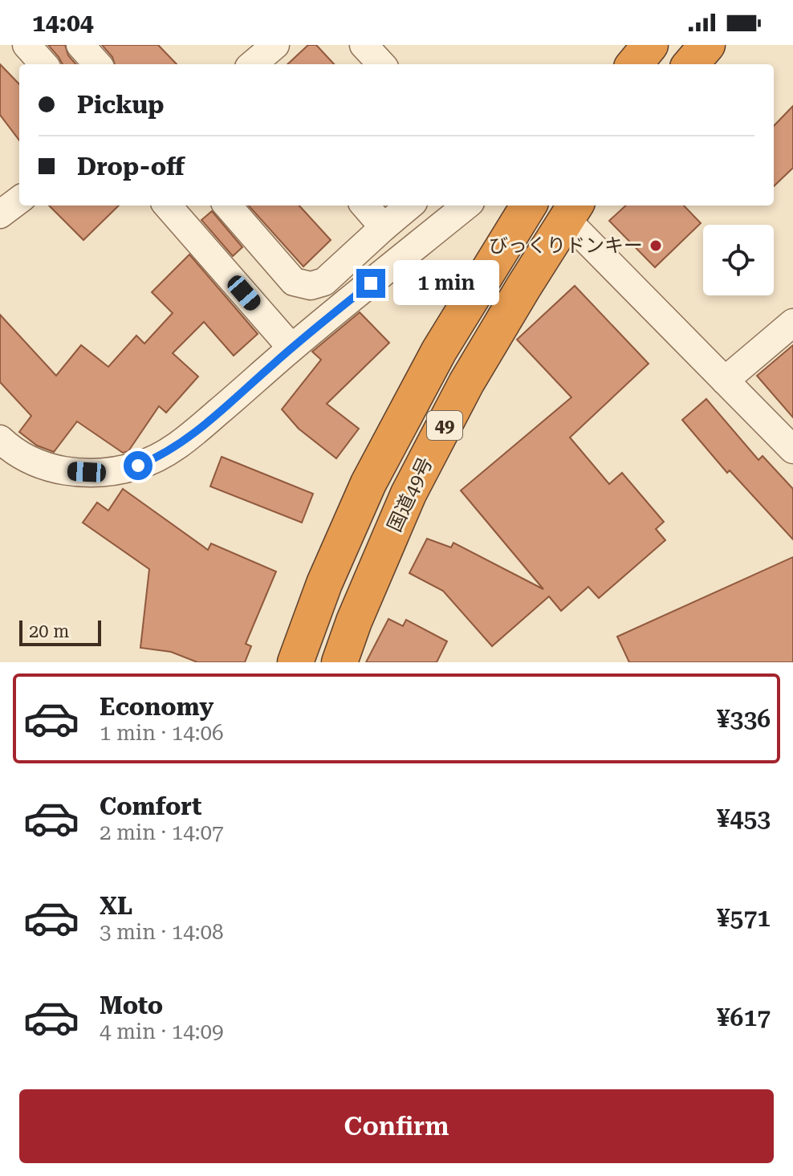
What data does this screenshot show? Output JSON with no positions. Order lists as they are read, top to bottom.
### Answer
{
  "streets": {
    "highway": ["49", "国道49号"]
  },
  "places": ["びっくりドンキー"],
  "scale_bar": "20 m",
  "page": {
    "status": "14:04",
    "banner": ["Pickup", "Drop-off"],
    "bubble": "1 min",
    "scale": "20 m",
    "list": [
      {
        "name": "Economy",
        "note": "1 min · 14:06",
        "value": "¥336"
      },
      {
        "name": "Comfort",
        "note": "2 min · 14:07",
        "value": "¥453"
      },
      {
        "name": "XL",
        "note": "3 min · 14:08",
        "value": "¥571"
      },
      {
        "name": "Moto",
        "note": "4 min · 14:09",
        "value": "¥617"
      }
    ],
    "buttons": "Confirm"
  }
}
